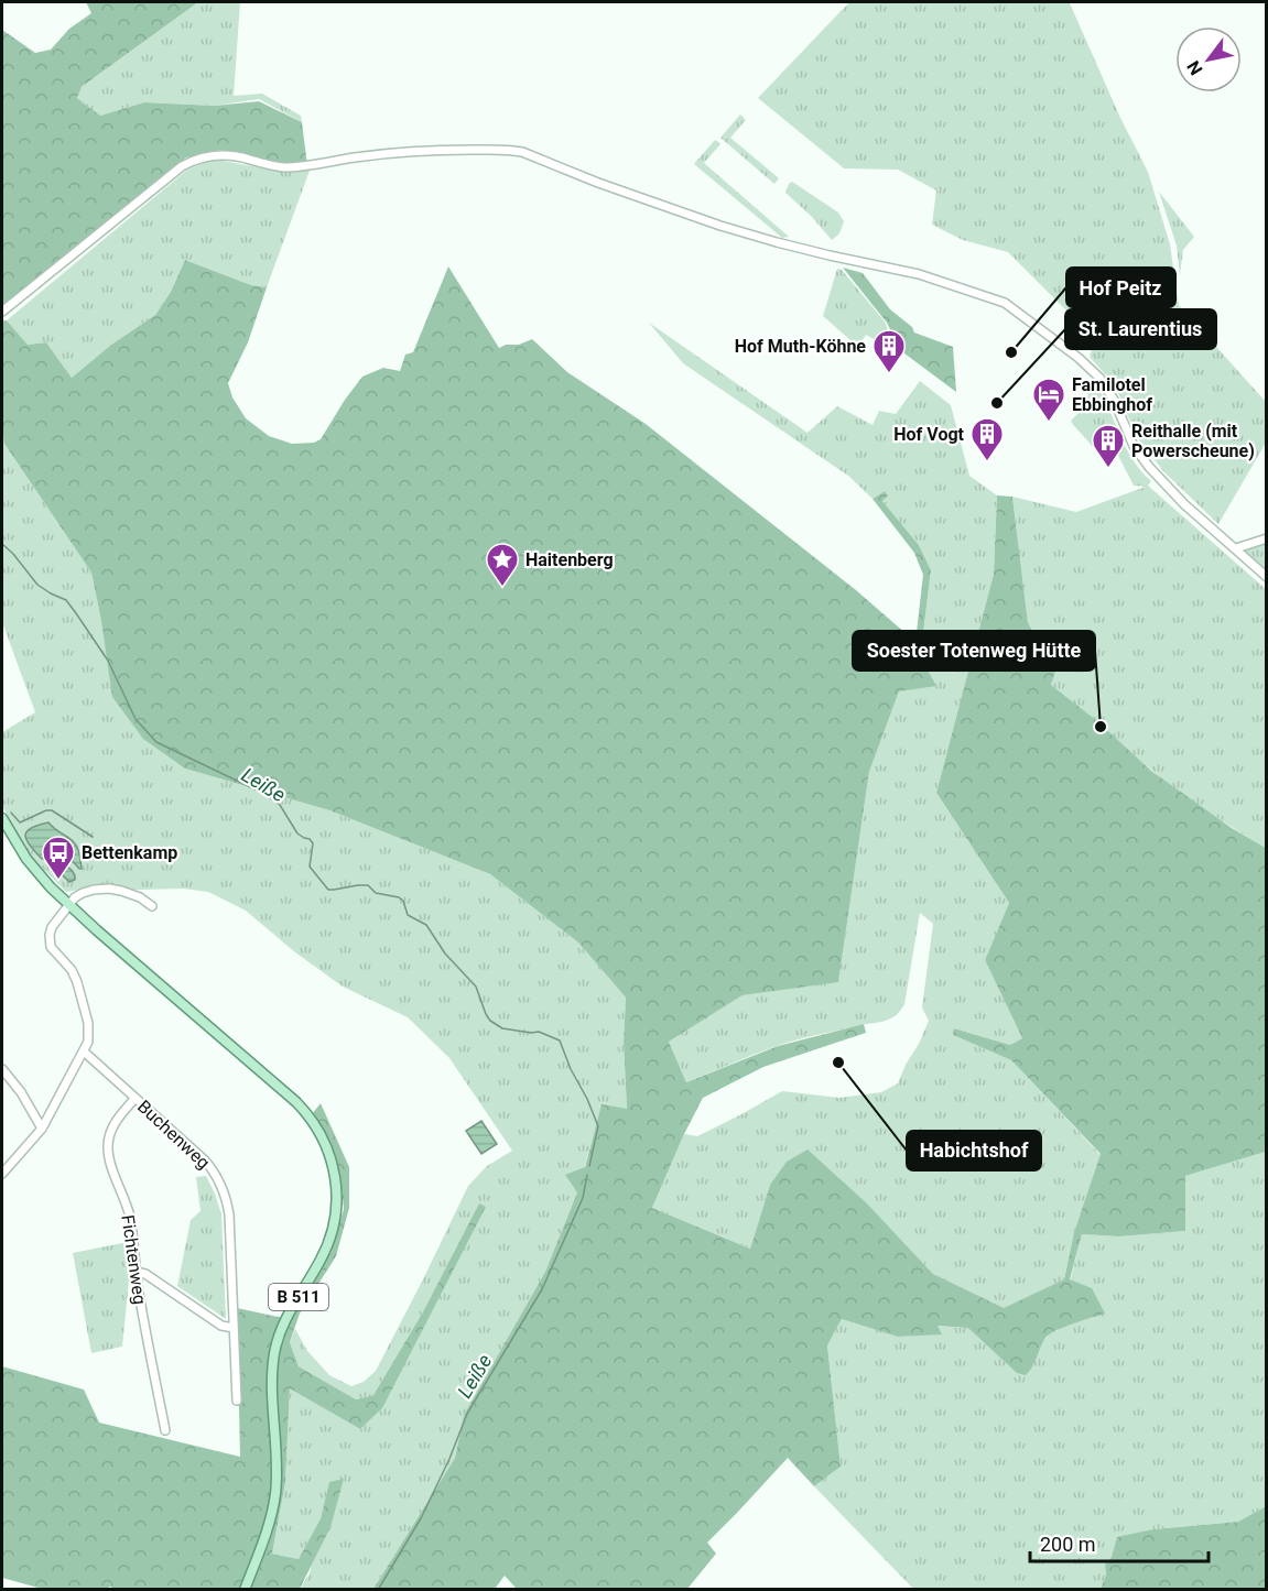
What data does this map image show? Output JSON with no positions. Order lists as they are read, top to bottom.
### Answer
{
  "streets": {
    "main road": ["B 511"],
    "street": ["Buchenweg", "Fichtenweg"]
  },
  "crossings": [
    ["Buchenweg", "Fichtenweg"]
  ],
  "water": ["Leiße"],
  "places": {
    "other": [
      "Hof Peitz",
      "St. Laurentius",
      "Soester Totenweg Hütte",
      "Habichtshof"
    ],
    "building": ["Hof Muth-Köhne", "Hof Vogt", "Reithalle (mit Powerscheune)"],
    "hotel": ["Familotel Ebbinghof"],
    "place": ["Haitenberg"],
    "bus stop": ["Bettenkamp"]
  },
  "scale_bar": "200 m",
  "north": "bottom left"
}
